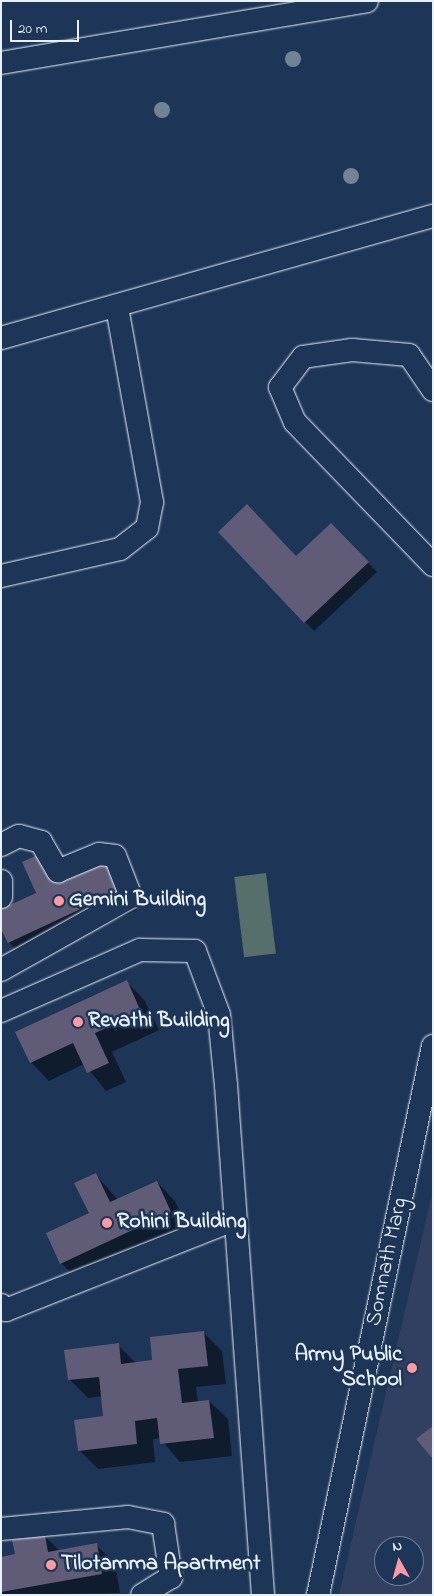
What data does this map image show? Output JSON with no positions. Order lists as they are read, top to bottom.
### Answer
{
  "streets": {
    "street": ["Somnath Marg"]
  },
  "places": [
    "Gemini Building",
    "Revathi Building",
    "Rohini Building",
    "Army Public School",
    "Tilotamma Apartment"
  ],
  "scale_bar": "20 m",
  "north": "top"
}
